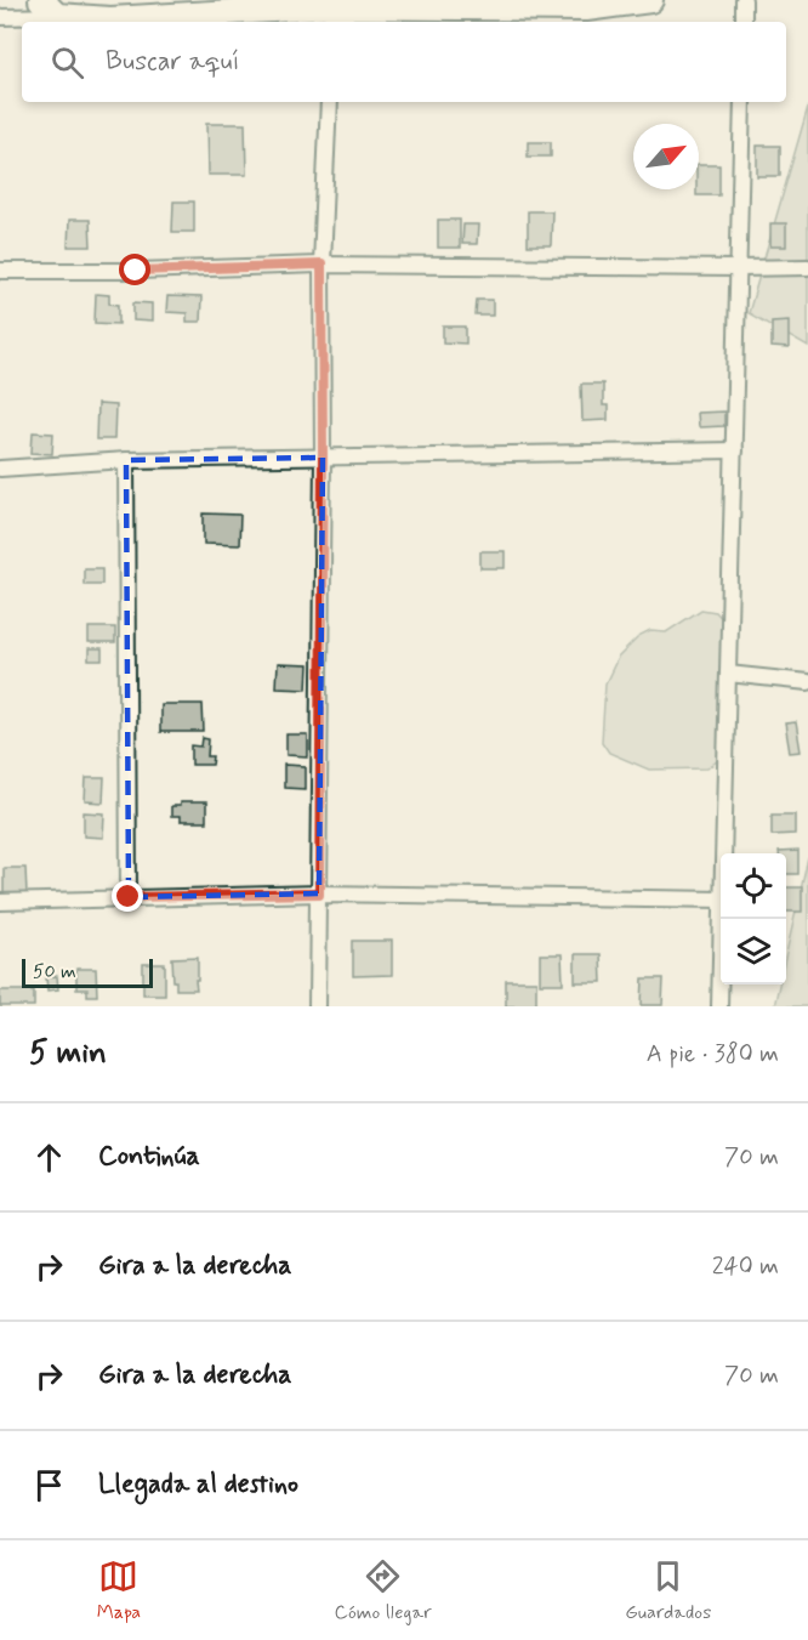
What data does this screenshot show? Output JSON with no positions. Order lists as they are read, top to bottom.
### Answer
{
  "scale_bar": "50 m",
  "north": "top right",
  "page": {
    "search": "Buscar aquí",
    "scale": "50 m",
    "heading": ["5 min", "A pie · 380 m"],
    "list": [
      ["Continúa", "70 m"],
      ["Gira a la derecha", "240 m"],
      ["Gira a la derecha", "70 m"],
      "Llegada al destino"
    ],
    "nav": ["Mapa", "Cómo llegar", "Guardados"]
  }
}
